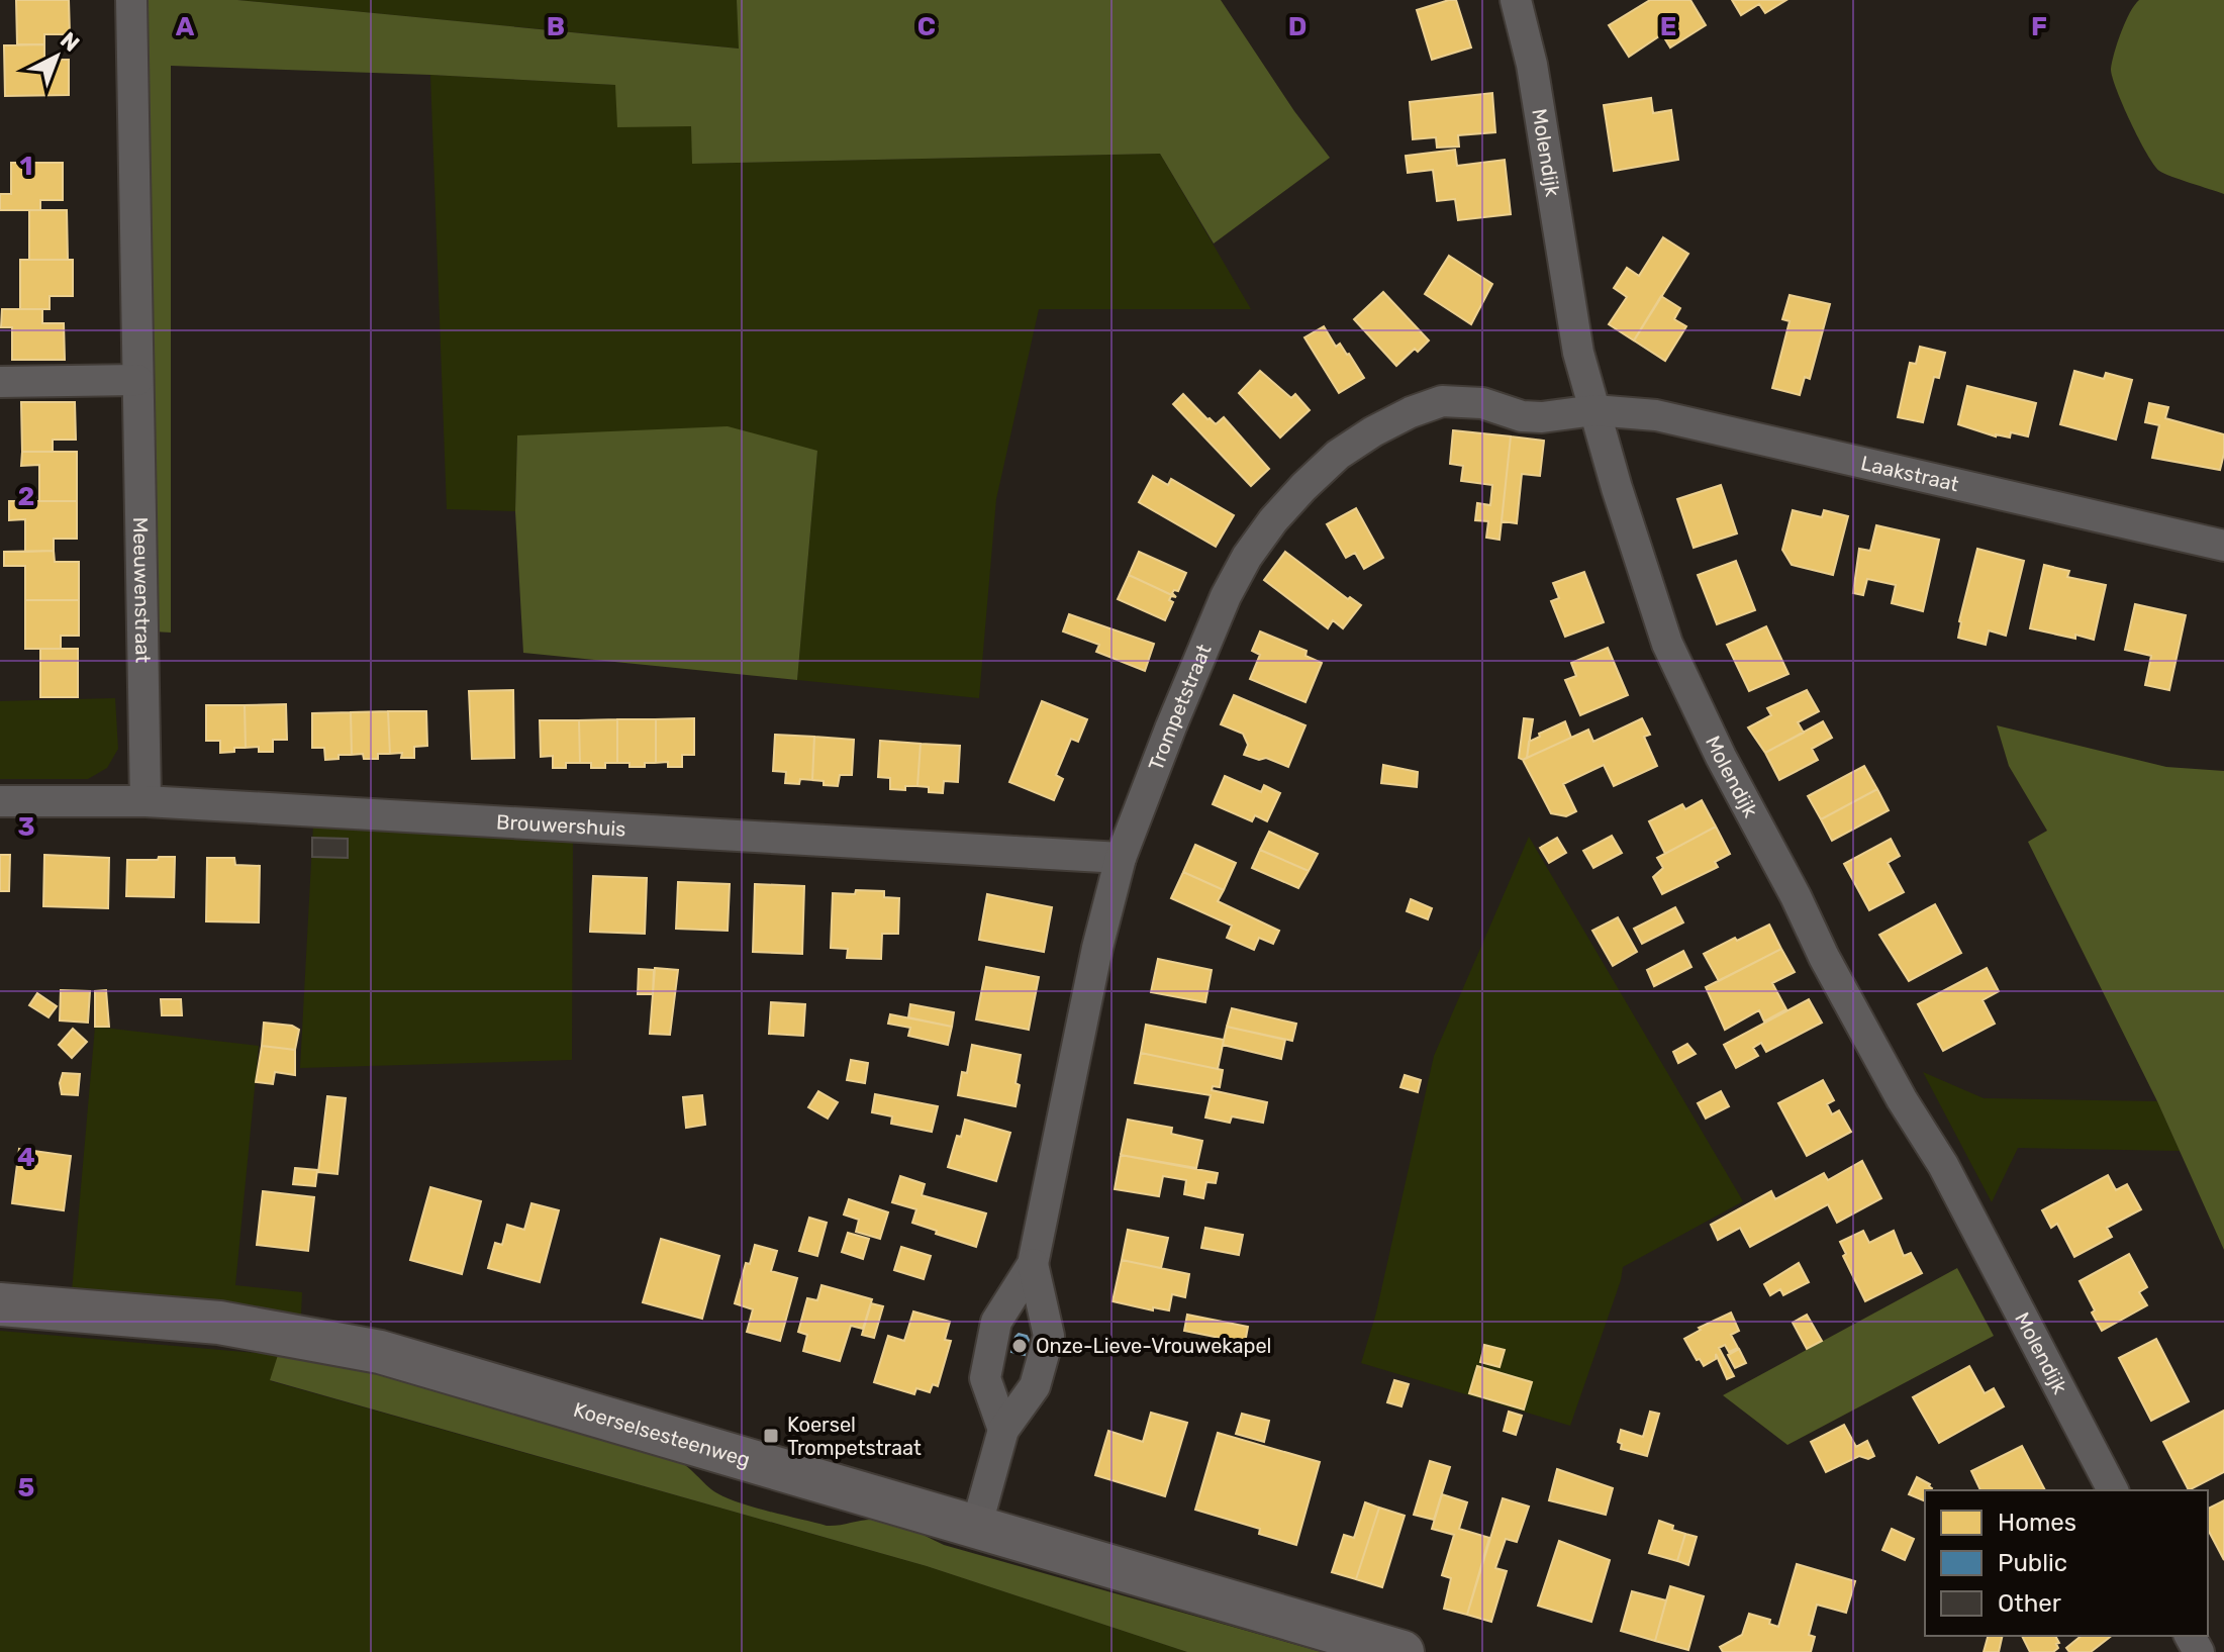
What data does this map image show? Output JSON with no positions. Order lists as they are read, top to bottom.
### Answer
{
  "streets": {
    "street": [
      "Molendijk",
      "Laakstraat",
      "Meeuwenstraat",
      "Trompetstraat",
      "Brouwershuis",
      "Koerselsesteenweg"
    ]
  },
  "crossings": [
    ["Molendijk", "Laakstraat"],
    ["Molendijk", "Trompetstraat"],
    ["Laakstraat", "Trompetstraat"],
    ["Meeuwenstraat", "Brouwershuis"],
    ["Trompetstraat", "Brouwershuis"],
    ["Trompetstraat", "Koerselsesteenweg"]
  ],
  "places": {
    "other": ["Onze-Lieve-Vrouwekapel"],
    "transit": ["Koersel Trompetstraat"]
  },
  "legend": ["Homes", "Public", "Other"],
  "north": "top right",
  "grid": {
    "columns": [
      "A",
      "B",
      "C",
      "D",
      "E",
      "F"
    ],
    "rows": [
      "1",
      "2",
      "3",
      "4",
      "5"
    ]
  }
}
